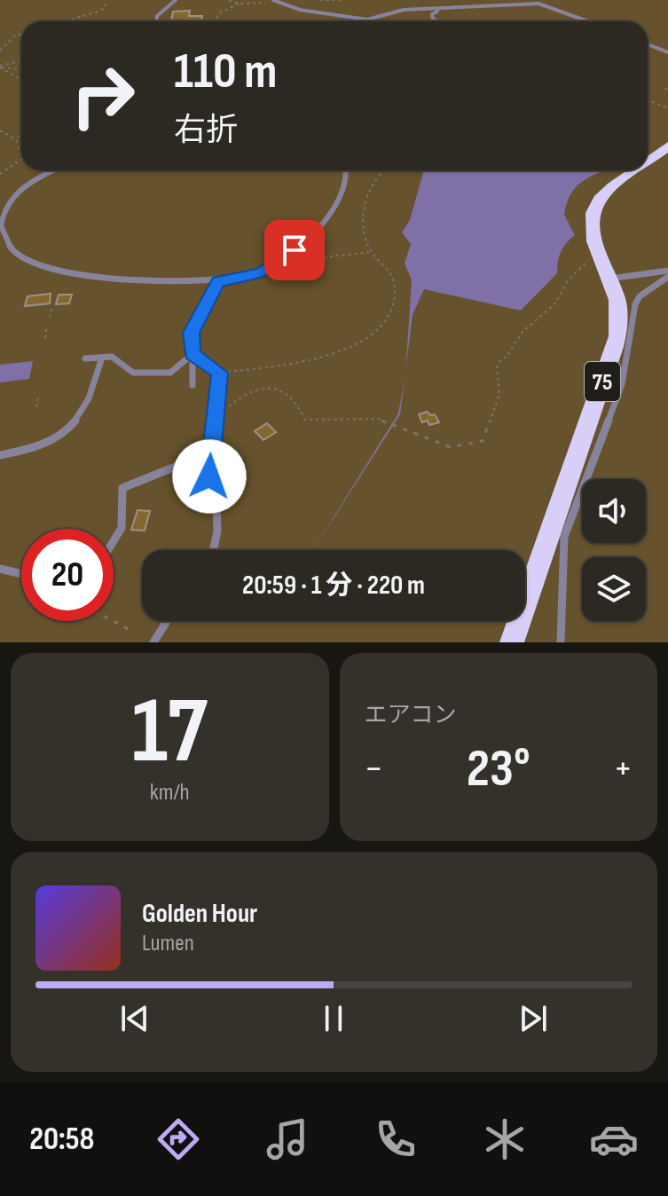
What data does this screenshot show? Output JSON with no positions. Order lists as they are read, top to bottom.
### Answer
{
  "streets": {
    "main road": ["75"]
  },
  "page": {
    "turn": ["110 m", "右折"],
    "limit": "20",
    "trip": "20:59 · 1 分 · 220 m",
    "tile": [
      ["17", "km/h"],
      "エアコン"
    ],
    "heat": ["−", "23°", "+"],
    "song": ["Golden Hour", "Lumen"],
    "tabs": "20:58"
  }
}
